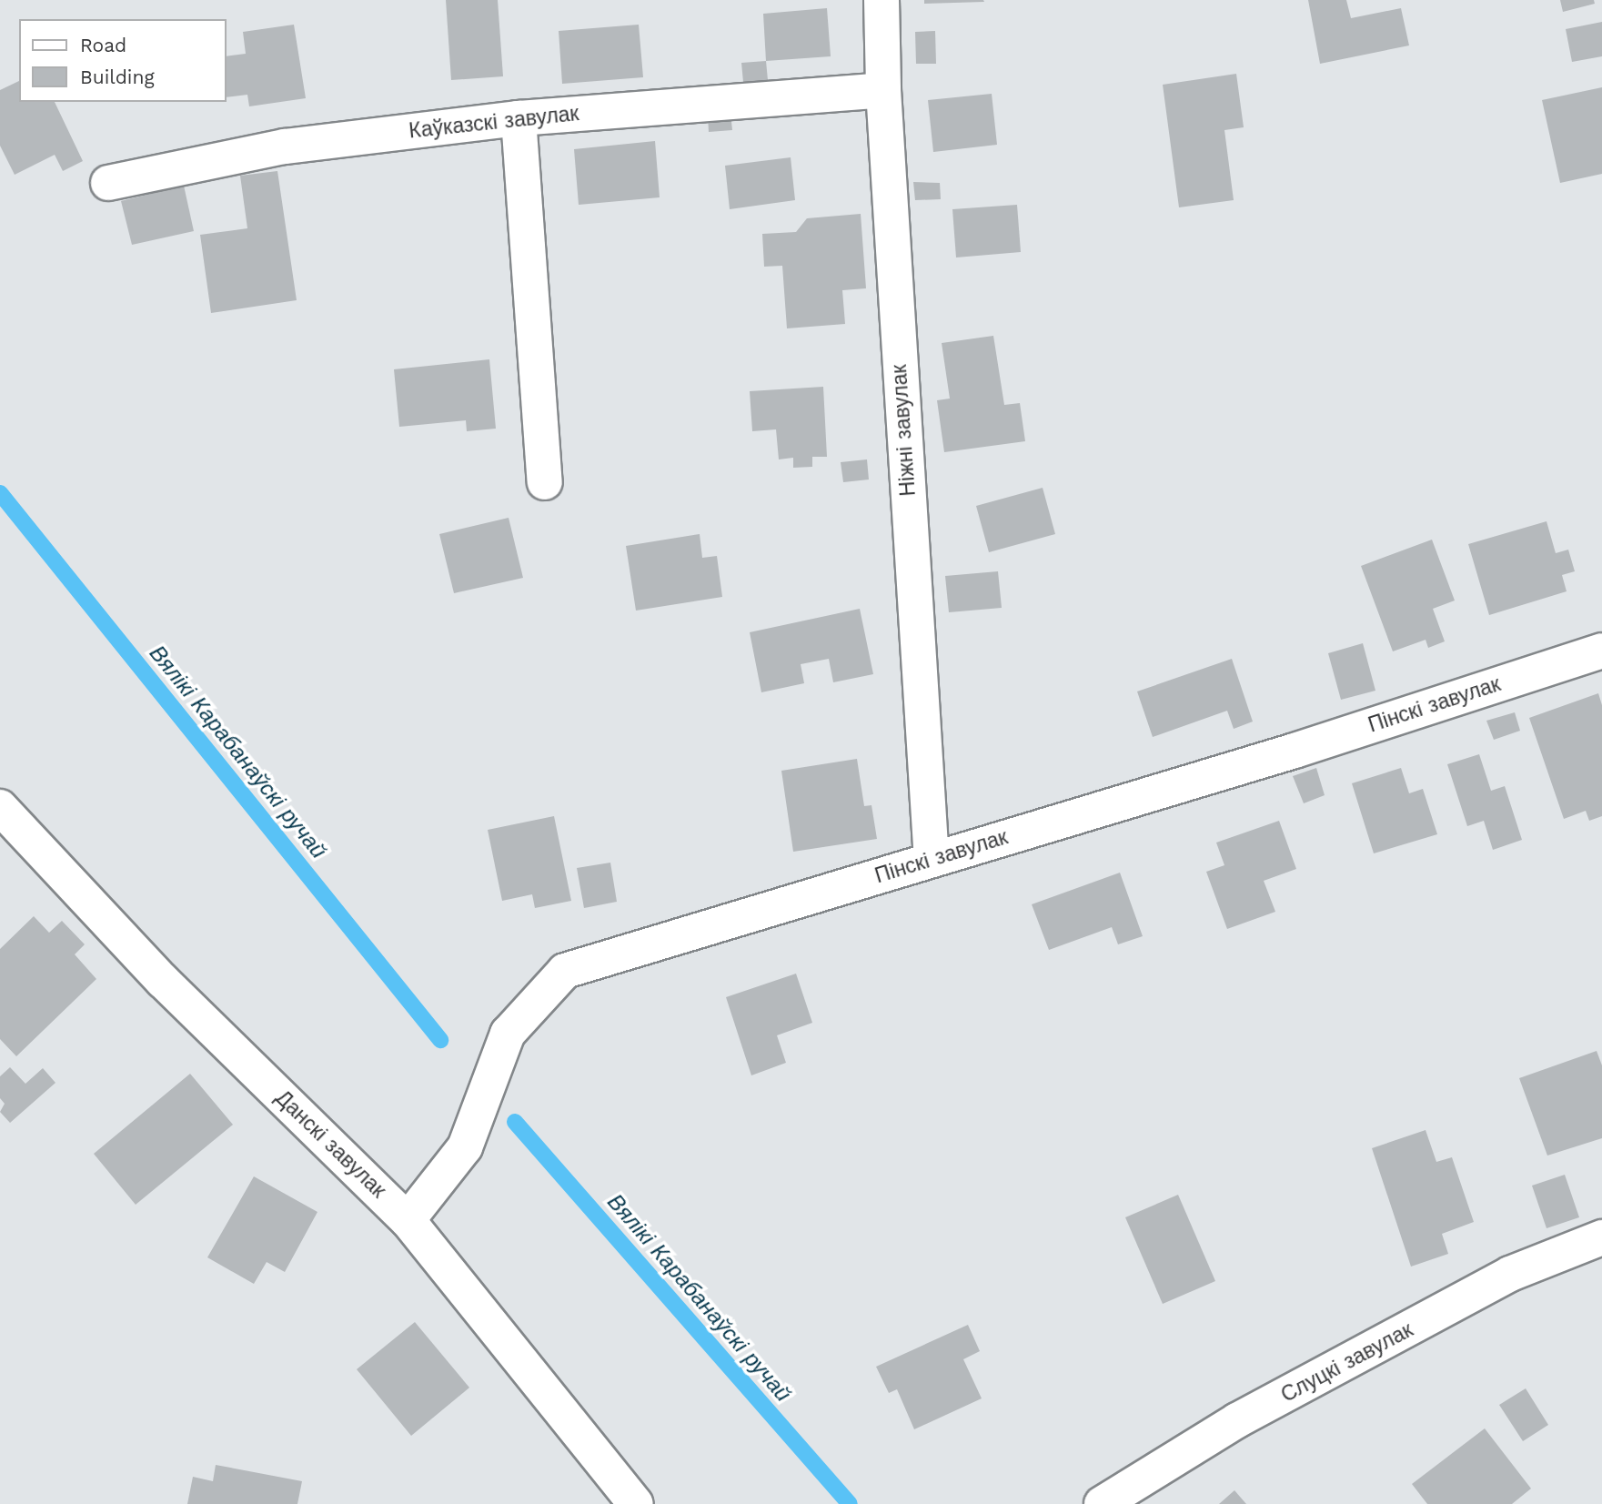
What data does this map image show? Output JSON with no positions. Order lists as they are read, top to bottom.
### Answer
{
  "streets": {
    "street": [
      "Каўказскі завулак",
      "Ніжні завулак",
      "Пінскі завулак",
      "Данскі завулак",
      "Слуцкі завулак"
    ]
  },
  "crossings": [
    ["Каўказскі завулак", "Ніжні завулак"],
    ["Ніжні завулак", "Пінскі завулак"],
    ["Пінскі завулак", "Данскі завулак"]
  ],
  "water": ["Вялікі Карабанаўскі ручай"],
  "legend": ["Road", "Building"]
}
